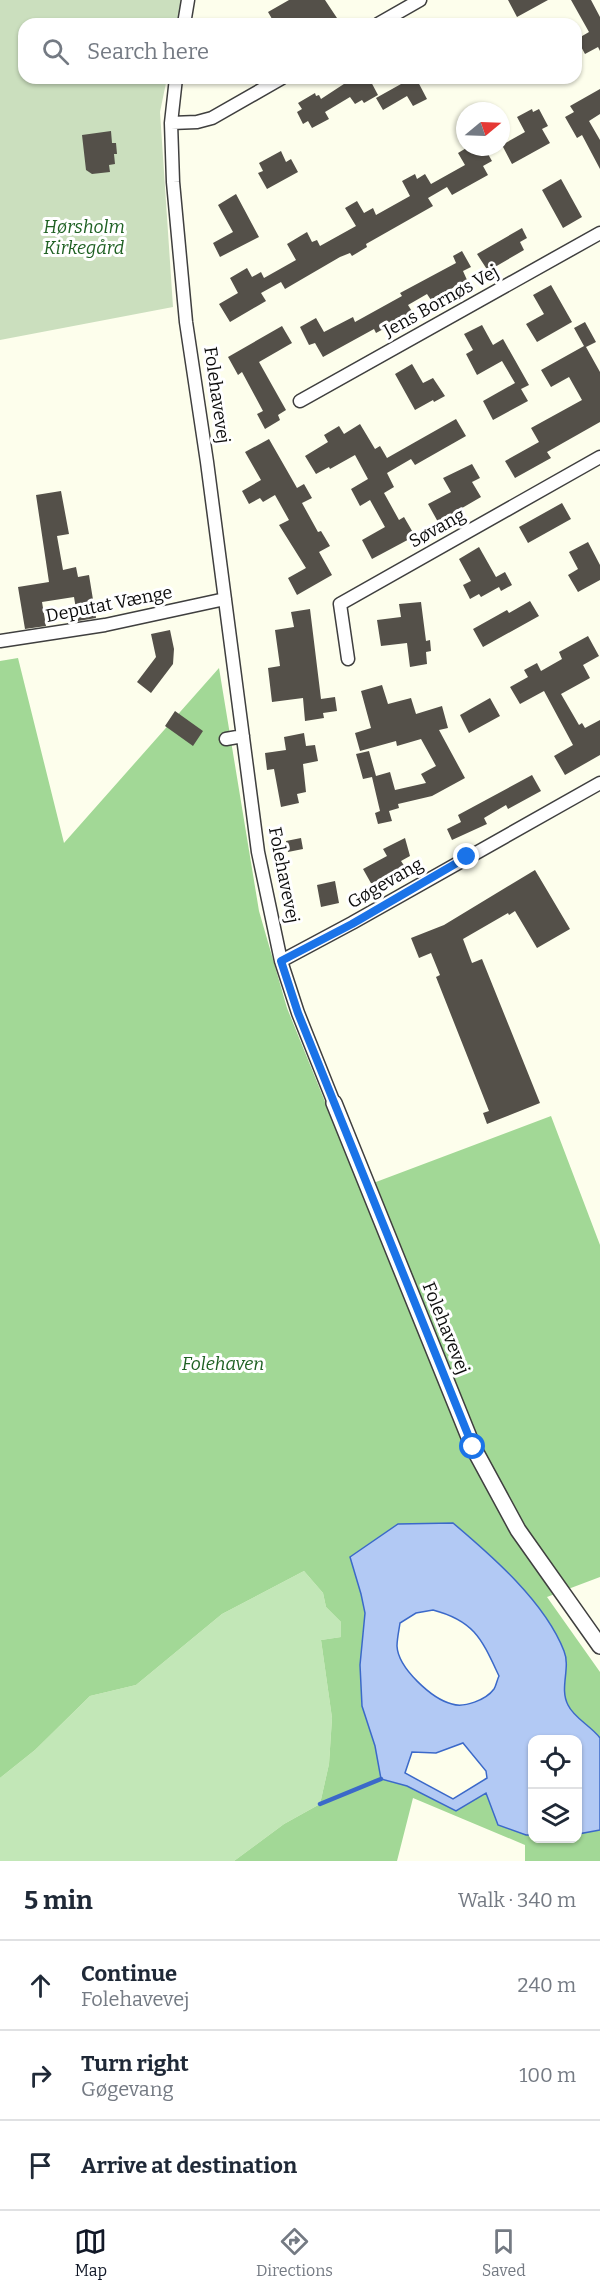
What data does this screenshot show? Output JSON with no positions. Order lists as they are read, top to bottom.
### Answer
{
  "streets": {
    "street": [
      "Jens Bornøs Vej",
      "Folehavevej",
      "Søvang",
      "Deputat Vænge",
      "Gøgevang"
    ]
  },
  "crossings": [
    ["Folehavevej", "Deputat Vænge"],
    ["Folehavevej", "Gøgevang"]
  ],
  "parks": ["Hørsholm Kirkegård", "Folehaven"],
  "north": "right",
  "page": {
    "search": "Search here",
    "heading": ["5 min", "Walk · 340 m"],
    "list": [
      ["Continue", "Folehavevej", "240 m"],
      ["Turn right", "Gøgevang", "100 m"],
      "Arrive at destination"
    ],
    "nav": ["Map", "Directions", "Saved"]
  }
}
